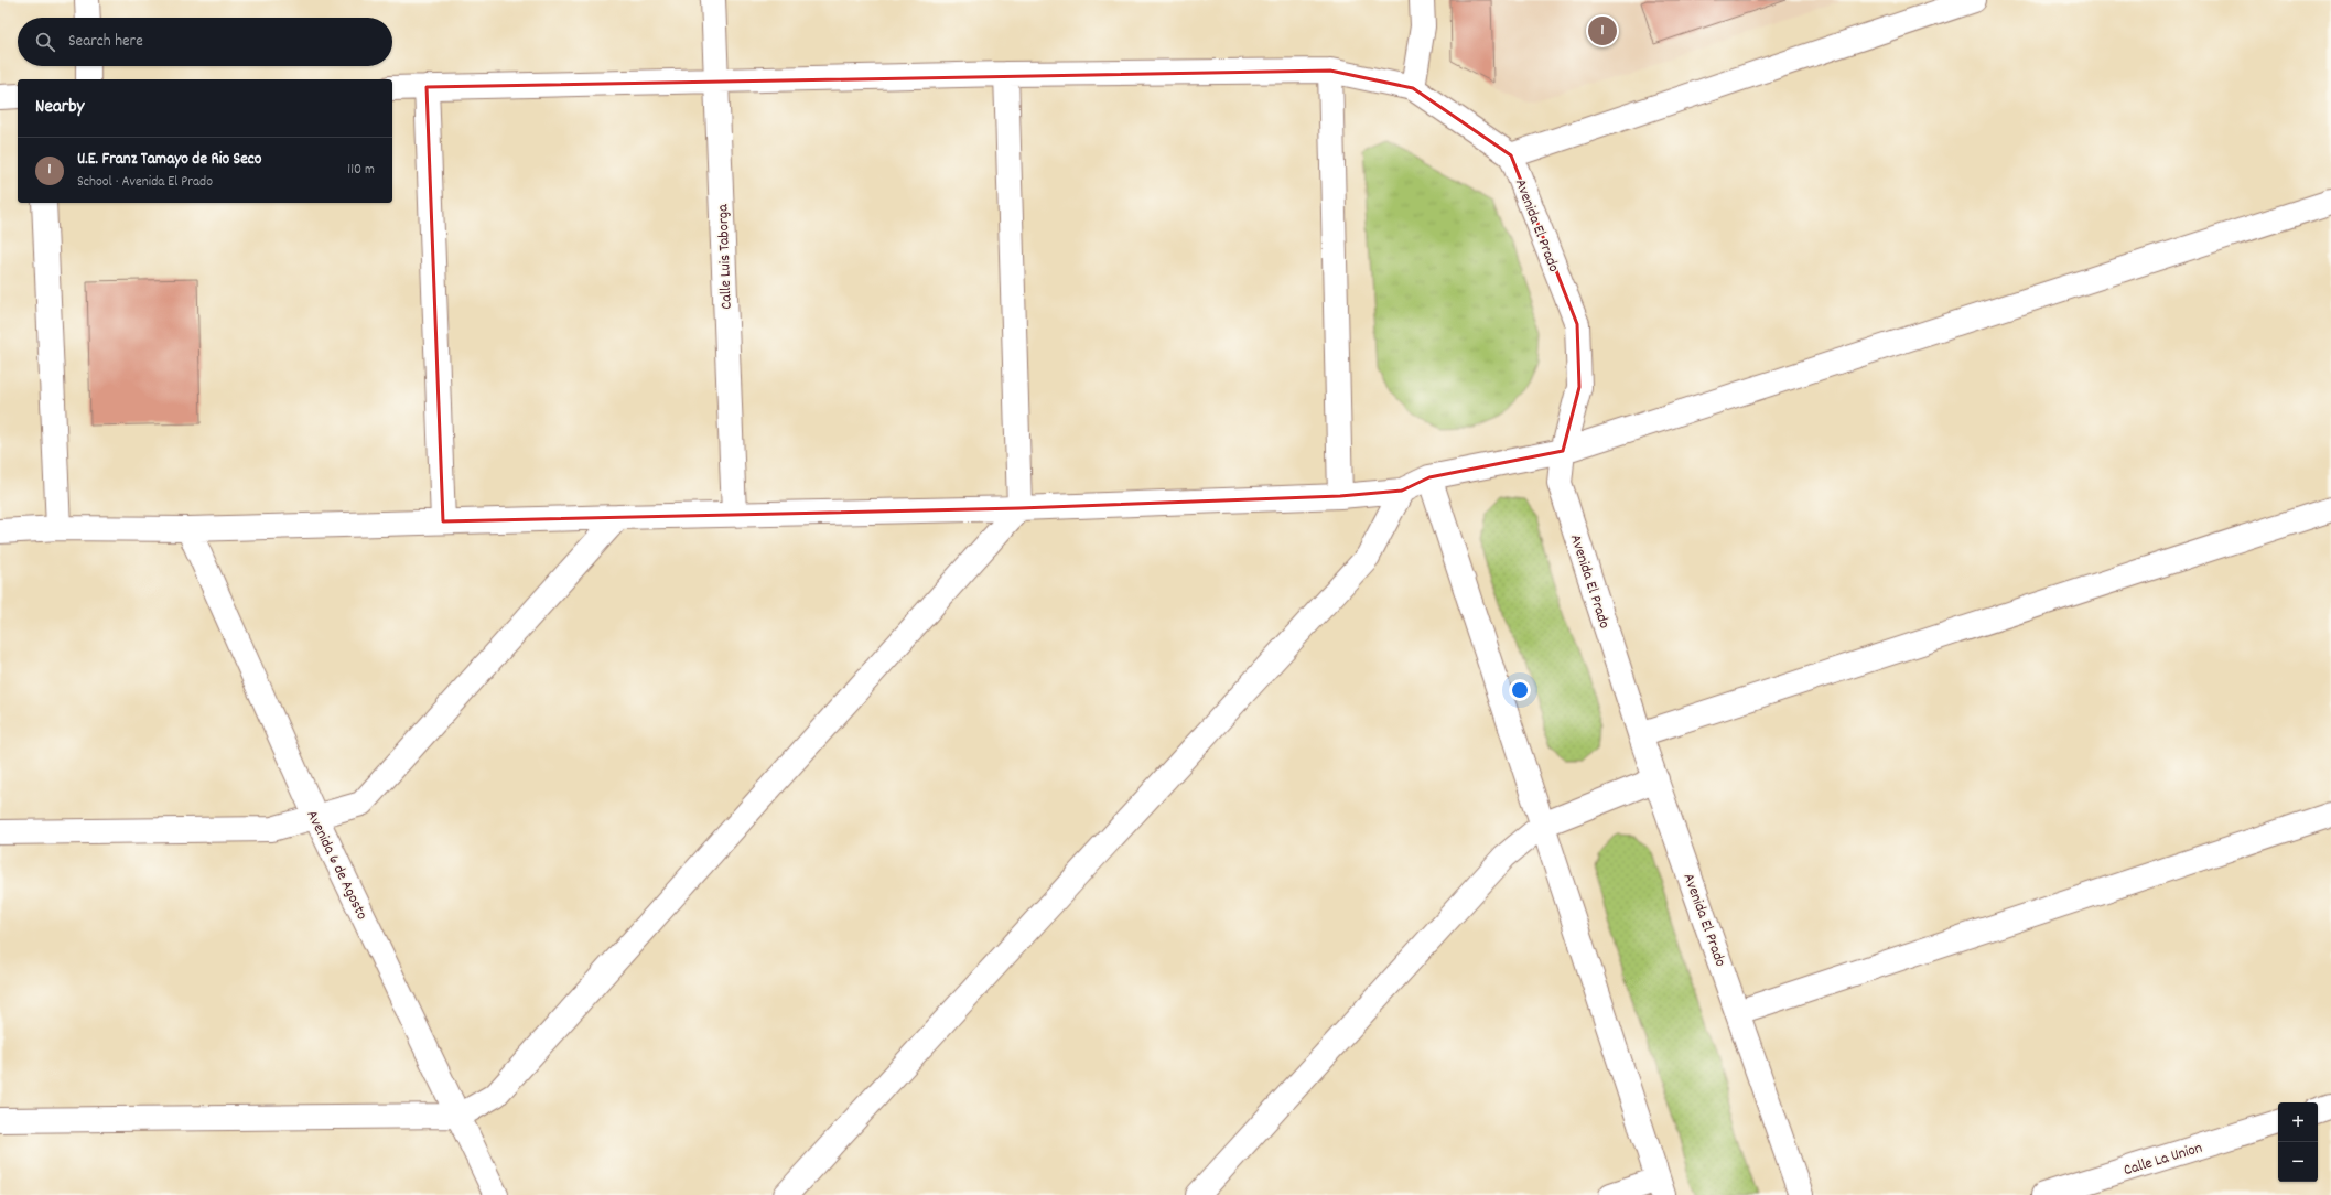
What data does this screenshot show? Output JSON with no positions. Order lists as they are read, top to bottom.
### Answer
{
  "streets": {
    "street": [
      "Avenida El Prado",
      "Calle Luis Taborga",
      "Avenida 6 de Agosto",
      "Calle La Union"
    ]
  },
  "page": {
    "pins": "1",
    "search": "Search here",
    "heading": "Nearby",
    "list": [
      {
        "mark": "1",
        "name": "U.E. Franz Tamayo de Rio Seco",
        "note": "School · Avenida El Prado",
        "value": "110 m"
      }
    ],
    "map_buttons": ["+", "−"]
  }
}
